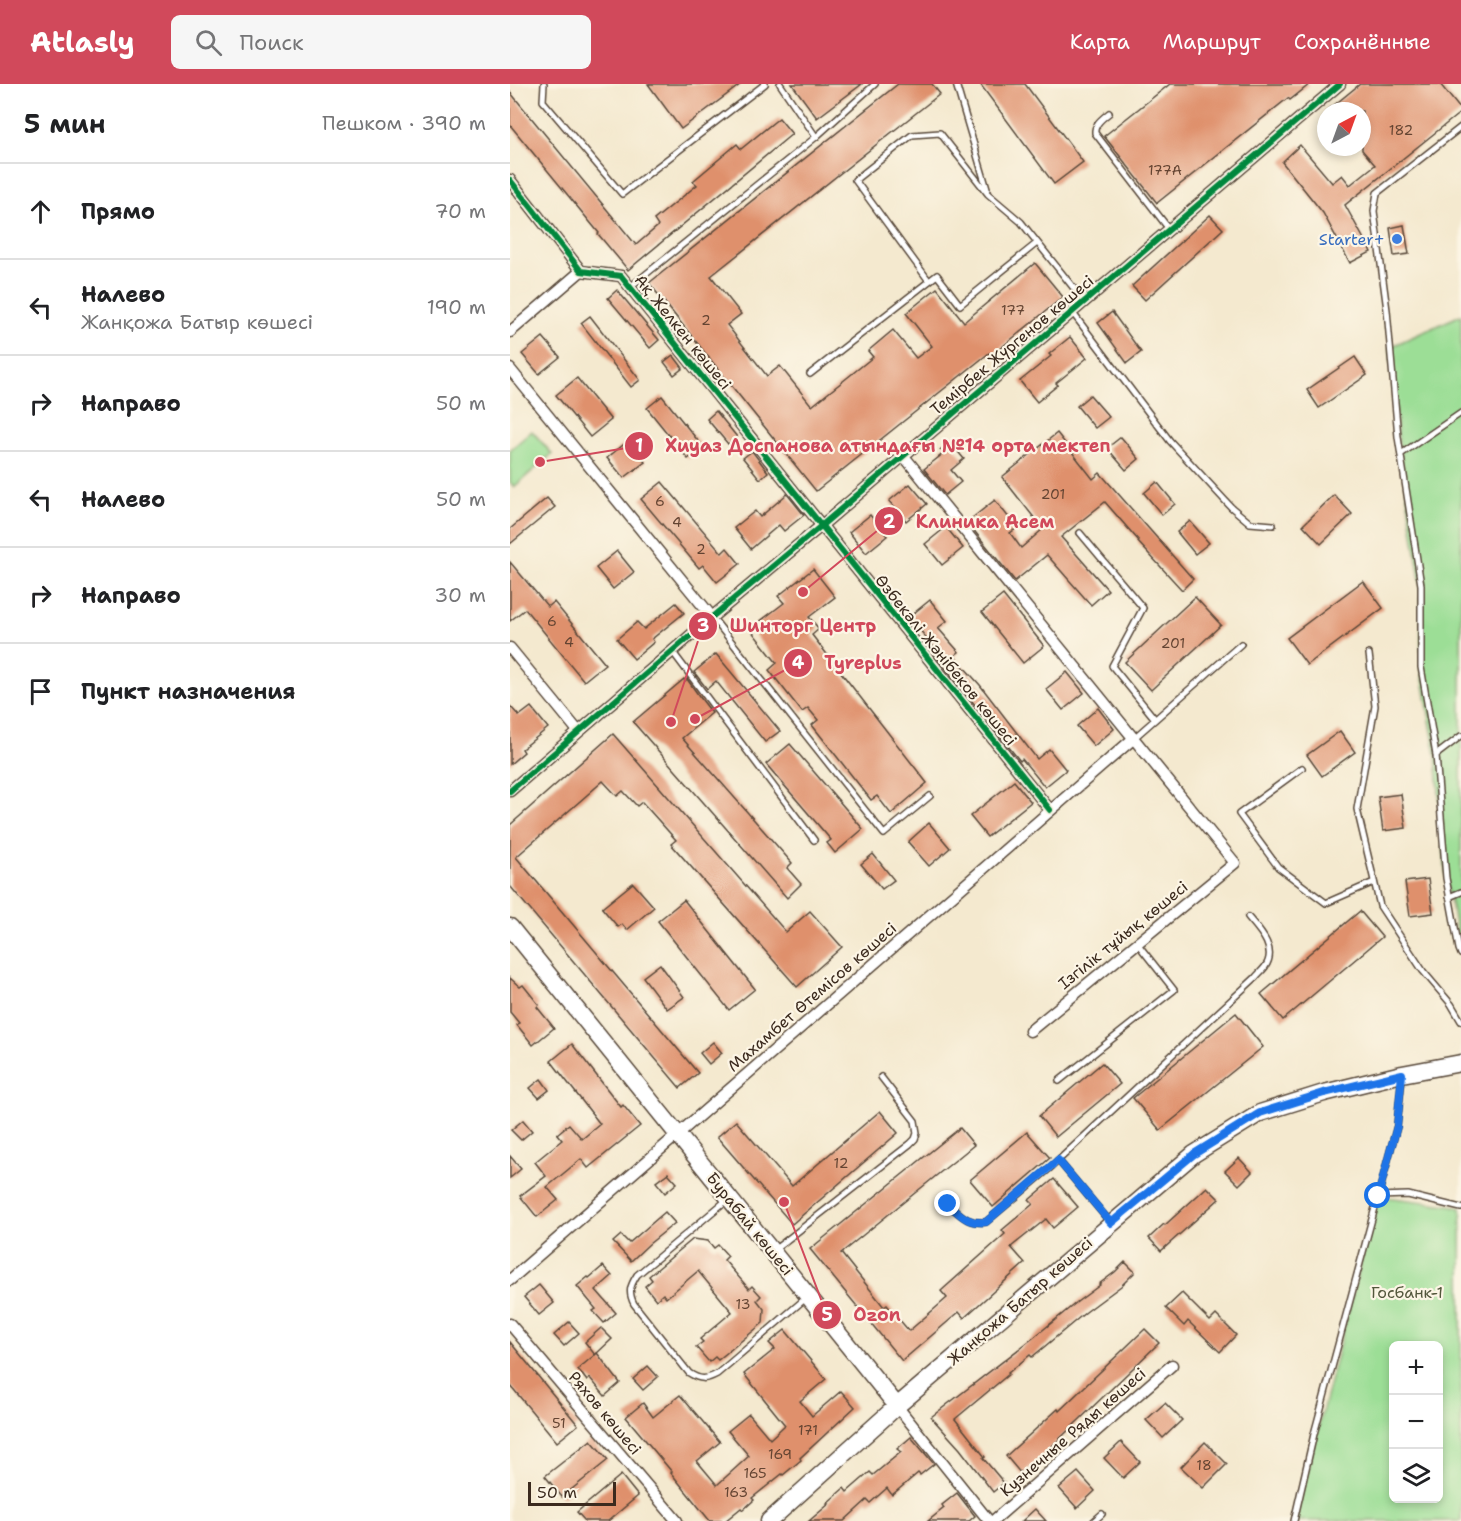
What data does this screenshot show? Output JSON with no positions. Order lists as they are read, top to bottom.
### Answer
{
  "streets": {
    "main road": ["Бурабай көшесі", "Жанқожа Батыр көшесі"],
    "street": [
      "Ақ Желкен көшесі",
      "Темірбек Жүргенов көшесі",
      "Өзбекәлі Жәнібеков көшесі",
      "Ізгілік тұйық көшесі",
      "Махамбет Өтемісов көшесі",
      "Ряхов көшесі",
      "Кузнечные Ряды көшесі"
    ]
  },
  "crossings": [
    ["Ақ Желкен көшесі", "Темірбек Жүргенов көшесі"],
    ["Ақ Желкен көшесі", "Өзбекәлі Жәнібеков көшесі"],
    ["Темірбек Жүргенов көшесі", "Өзбекәлі Жәнібеков көшесі"],
    ["Өзбекәлі Жәнібеков көшесі", "Махамбет Өтемісов көшесі"],
    ["Ізгілік тұйық көшесі", "Махамбет Өтемісов көшесі"],
    ["Махамбет Өтемісов көшесі", "Бурабай көшесі"],
    ["Бурабай көшесі", "Жанқожа Батыр көшесі"],
    ["Бурабай көшесі", "Кузнечные Ряды көшесі"]
  ],
  "parks": ["Госбанк-1"],
  "places": [
    "Starter+",
    "Хиуаз Доспанова атындағы №14 орта мектеп",
    "Клиника Асем",
    "Tyreplus",
    "Шинторг Центр",
    "Ozon"
  ],
  "house_numbers": [
    "182",
    "177А",
    "177",
    "2",
    "201",
    "6",
    "4",
    "2",
    "6",
    "4",
    "201",
    "12",
    "13",
    "51",
    "171",
    "169",
    "18",
    "165",
    "163"
  ],
  "scale_bar": "50 m",
  "north": "top right",
  "page": {
    "header": "Atlasly",
    "search": "Поиск",
    "nav": ["Карта", "Маршрут", "Сохранённые"],
    "heading": ["5 мин", "Пешком · 390 m"],
    "list": [
      ["Прямо", "70 m"],
      ["Налево", "Жанқожа Батыр көшесі", "190 m"],
      ["Направо", "50 m"],
      ["Налево", "50 m"],
      ["Направо", "30 m"],
      "Пункт назначения"
    ],
    "map_buttons": ["+", "−"],
    "scale": "50 m"
  }
}
